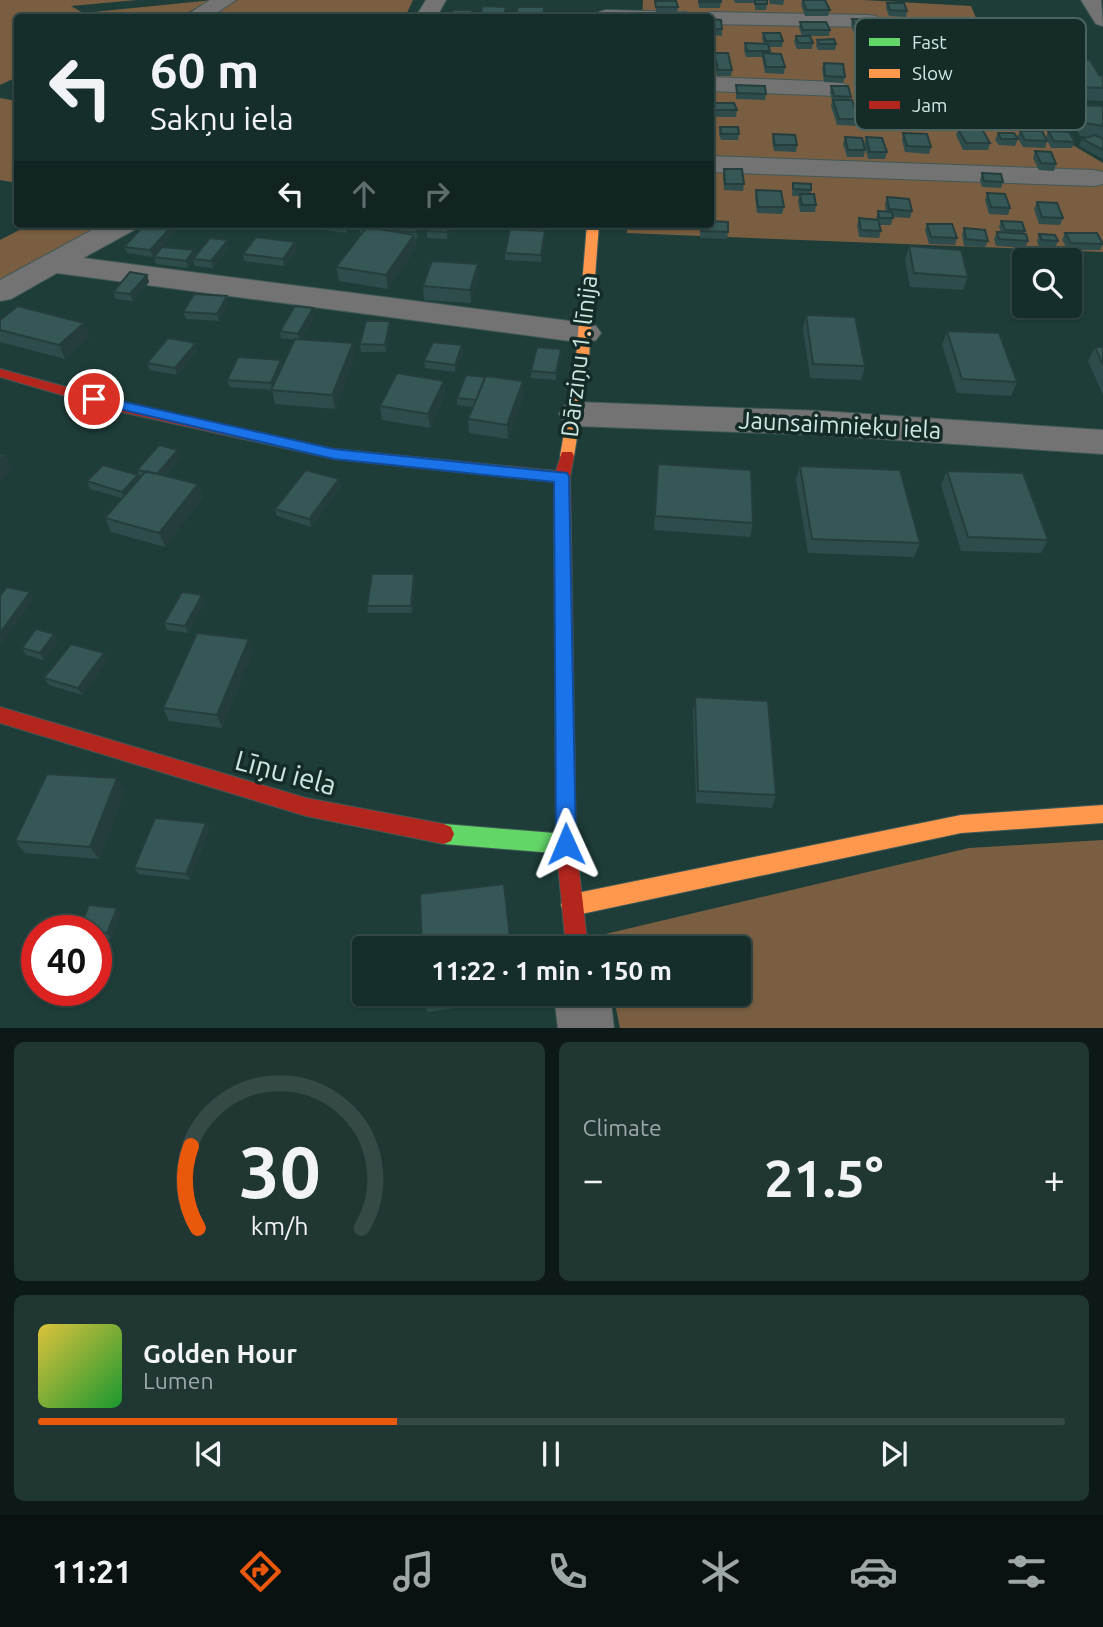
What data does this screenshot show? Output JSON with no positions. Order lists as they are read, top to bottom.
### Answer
{
  "streets": {
    "street": ["Dārziņu 1. līnija", "Jaunsaimnieku iela", "Līņu iela"]
  },
  "crossings": [
    ["Dārziņu 1. līnija", "Jaunsaimnieku iela"],
    ["Dārziņu 1. līnija", "Līņu iela"]
  ],
  "legend": ["Fast", "Slow", "Jam"],
  "page": {
    "turn": ["60 m", "Sakņu iela"],
    "limit": "40",
    "trip": "11:22 · 1 min · 150 m",
    "tile": "Climate",
    "heat": ["−", "21.5°", "+"],
    "song": ["Golden Hour", "Lumen"],
    "tabs": "11:21",
    "gauge": ["30", "km/h"]
  }
}
